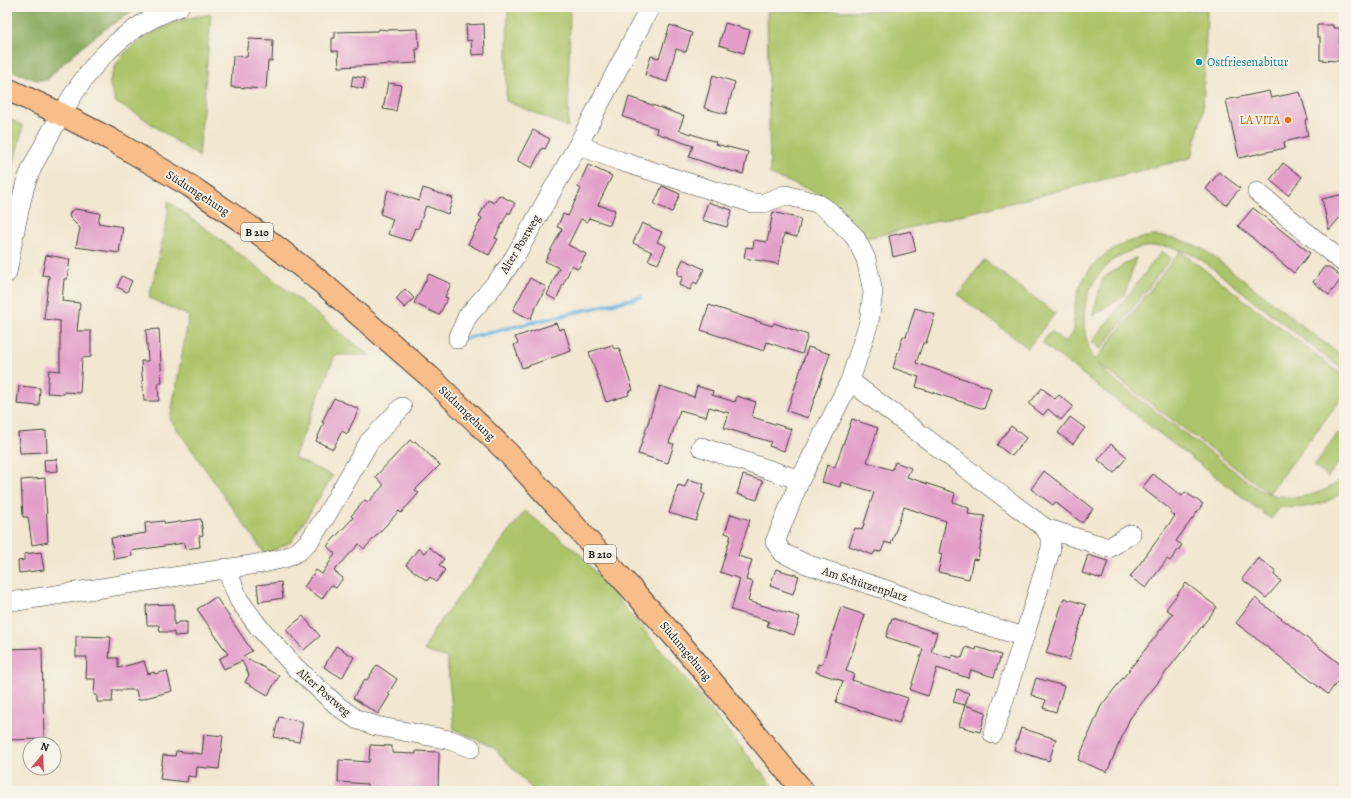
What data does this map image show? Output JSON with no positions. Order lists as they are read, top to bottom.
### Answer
{
  "streets": {
    "main road": ["Südumgehung", "B 210"],
    "street": ["Alter Postweg", "Am Schützenplatz"]
  },
  "crossings": [
    ["Südumgehung", "B 210"],
    ["Alter Postweg", "Am Schützenplatz"]
  ],
  "places": ["Ostfriesenabitur", "LA VITA"],
  "north": "top"
}
